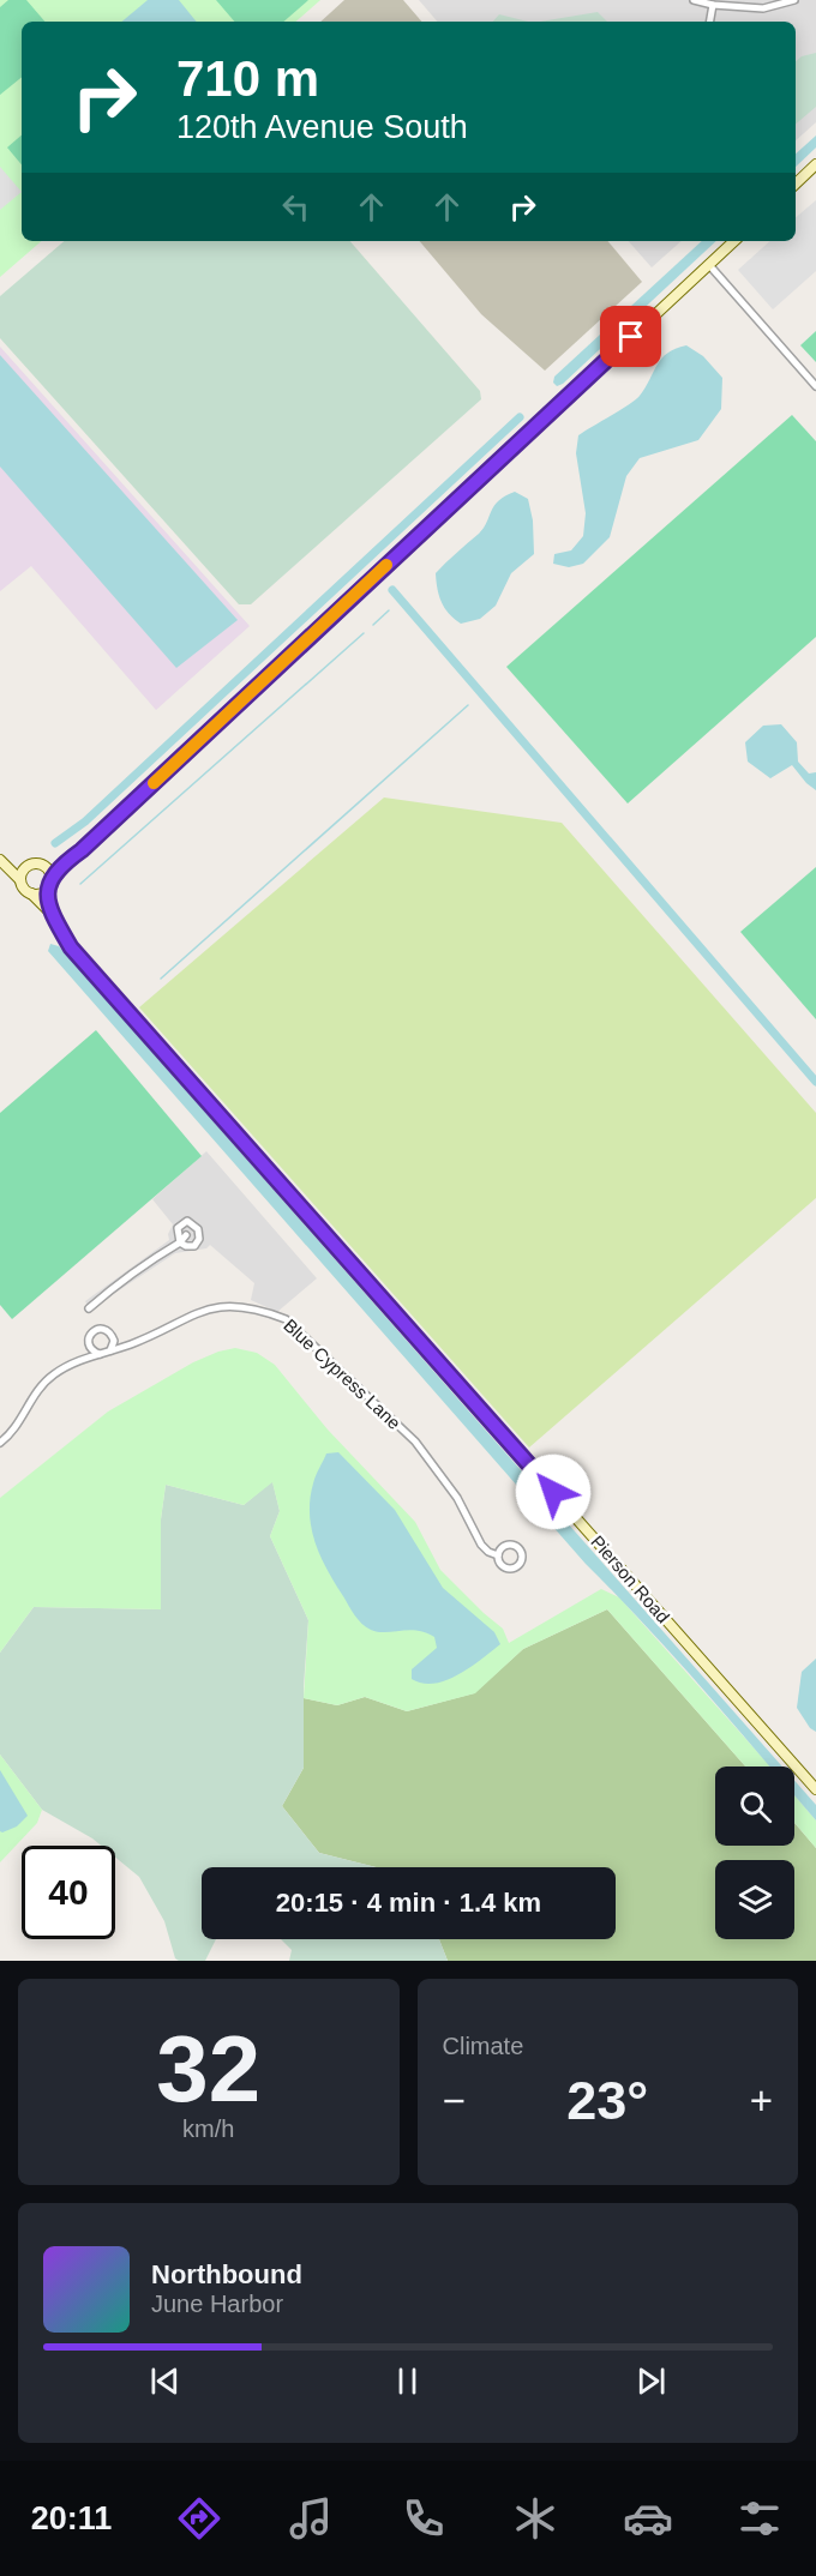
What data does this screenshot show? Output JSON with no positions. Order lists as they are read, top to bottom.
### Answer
{
  "streets": {
    "street": ["Blue Cypress Lane", "Pierson Road"]
  },
  "page": {
    "turn": ["710 m", "120th Avenue South"],
    "limit": "40",
    "trip": "20:15 · 4 min · 1.4 km",
    "tile": [
      ["32", "km/h"],
      "Climate"
    ],
    "heat": ["−", "23°", "+"],
    "song": ["Northbound", "June Harbor"],
    "tabs": "20:11"
  }
}
